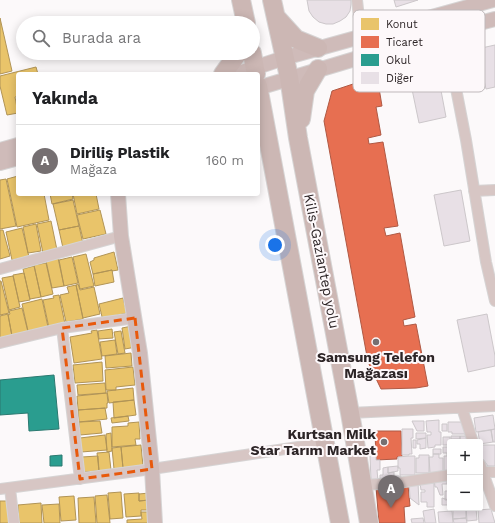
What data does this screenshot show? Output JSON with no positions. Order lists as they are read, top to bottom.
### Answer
{
  "streets": {
    "highway": ["Kilis-Gaziantep yolu"]
  },
  "places": ["Samsung Telefon Mağazası", "Kurtsan Milk Star Tarım Market"],
  "legend": [
    "Konut",
    "Ticaret",
    "Okul",
    "Diğer"
  ],
  "page": {
    "search": "Burada ara",
    "heading": "Yakında",
    "list": [
      {
        "mark": "A",
        "name": "Diriliş Plastik",
        "note": "Mağaza",
        "value": "160 m"
      }
    ],
    "map_buttons": ["+", "−"],
    "pins": "A"
  }
}
